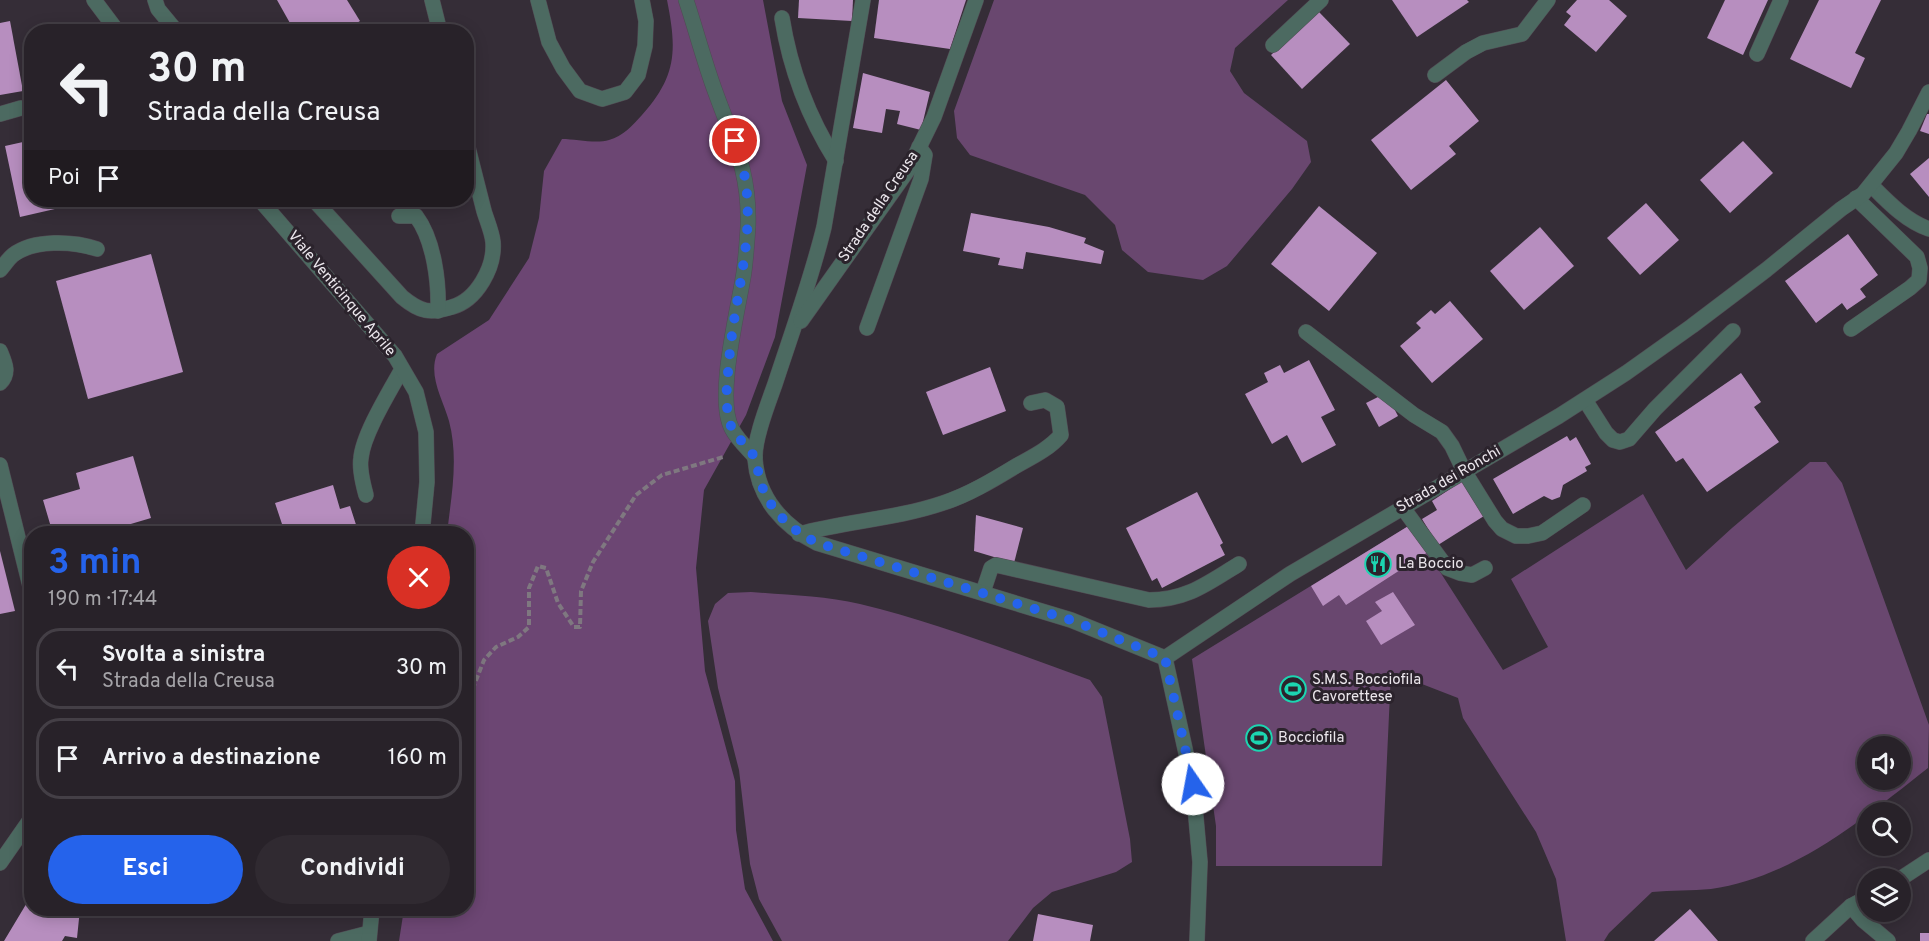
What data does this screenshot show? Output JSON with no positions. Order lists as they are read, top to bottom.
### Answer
{
  "streets": {
    "street": ["Strada della Creusa", "Viale Venticinque Aprile", "Strada dei Ronchi"]
  },
  "crossings": [
    ["Strada della Creusa", "Strada dei Ronchi"]
  ],
  "places": {
    "restaurant": ["La Boccio"],
    "sports": ["S.M.S. Bocciofila Cavorettese", "Bocciofila"]
  },
  "page": {
    "turn": ["30 m", "Strada della Creusa"],
    "then": "Poi",
    "heading": ["3 min", "190 m · 17:44"],
    "list": [
      {
        "name": "Svolta a sinistra",
        "note": "Strada della Creusa",
        "value": "30 m"
      },
      {
        "name": "Arrivo a destinazione",
        "value": "160 m"
      }
    ],
    "buttons": ["Esci", "Condividi"]
  }
}
